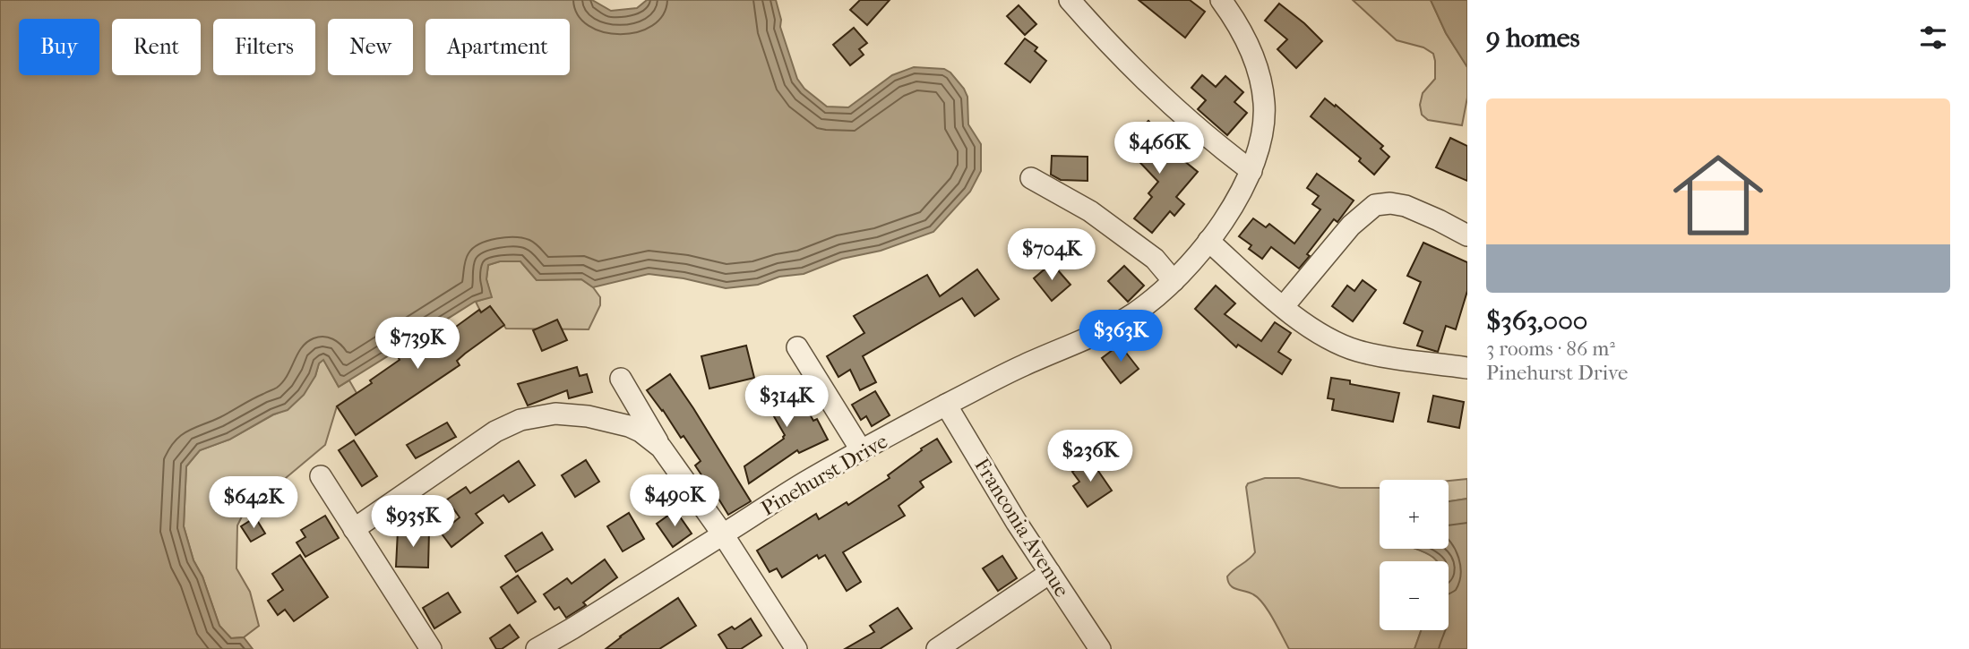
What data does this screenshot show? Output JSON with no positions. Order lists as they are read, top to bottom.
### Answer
{
  "streets": {
    "street": ["Pinehurst Drive", "Franconia Avenue"]
  },
  "crossings": [
    ["Pinehurst Drive", "Franconia Avenue"]
  ],
  "page": {
    "heading": "9 homes",
    "chip": [
      "Buy",
      "Rent",
      "Filters",
      "New",
      "Apartment"
    ],
    "list": [
      {
        "name": "$363,000",
        "note": "3 rooms · 86 m² · Pinehurst Drive"
      }
    ],
    "price": [
      "$466K",
      "$704K",
      "$363K",
      "$739K",
      "$314K",
      "$236K",
      "$490K",
      "$642K",
      "$935K"
    ],
    "map_buttons": ["+", "−"]
  }
}
